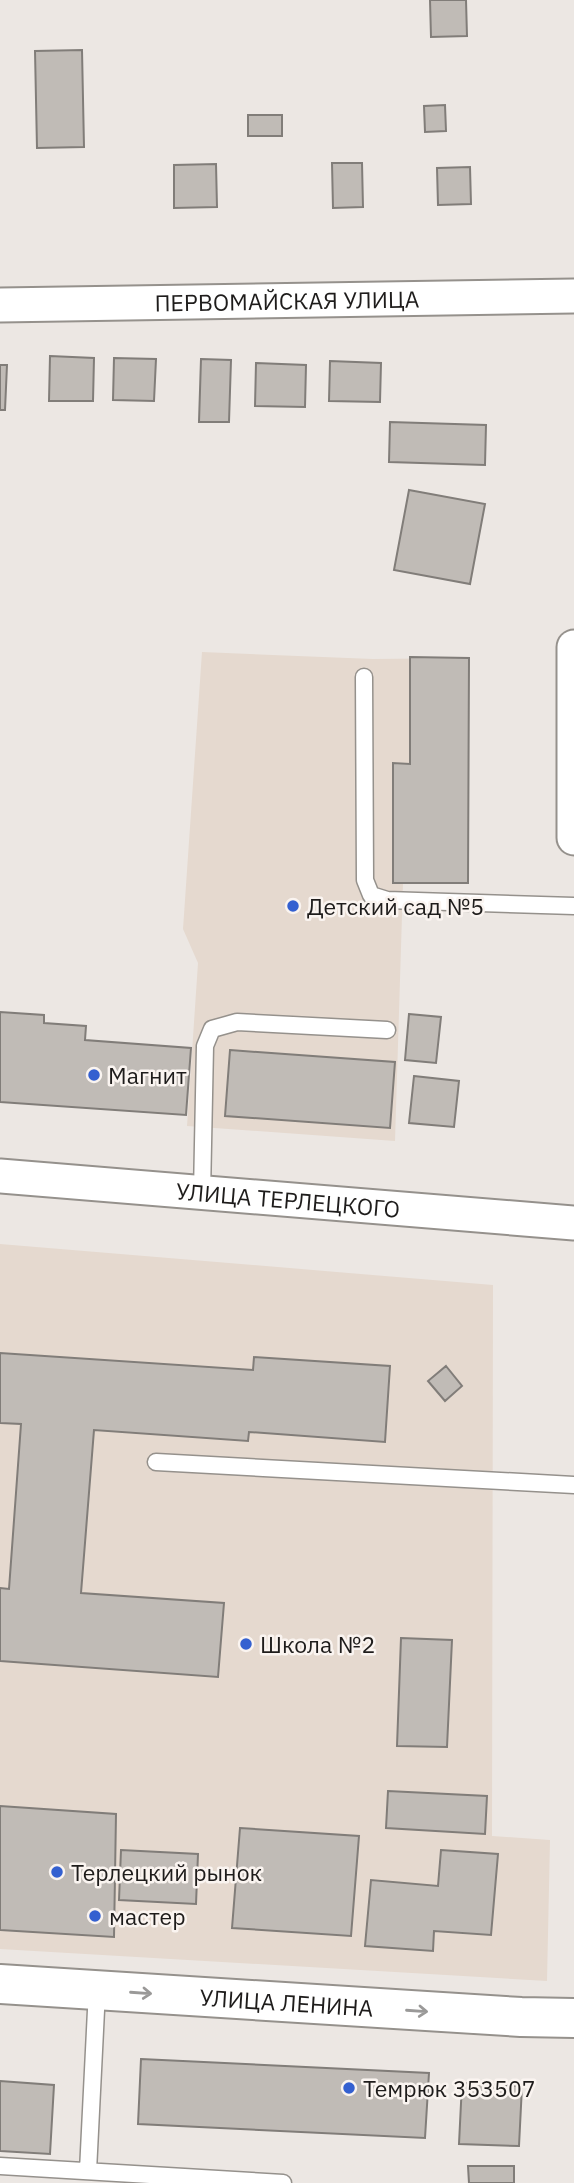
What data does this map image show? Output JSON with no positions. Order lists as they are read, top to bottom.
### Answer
{
  "streets": {
    "street": ["ПЕРВОМАЙСКАЯ УЛИЦА", "УЛИЦА ТЕРЛЕЦКОГО", "УЛИЦА ЛЕНИНА"]
  },
  "one_way": ["УЛИЦА ЛЕНИНА"],
  "places": [
    "Детский сад №5",
    "Магнит",
    "Школа №2",
    "Терлецкий рынок",
    "мастер",
    "Темрюк 353507"
  ]
}
